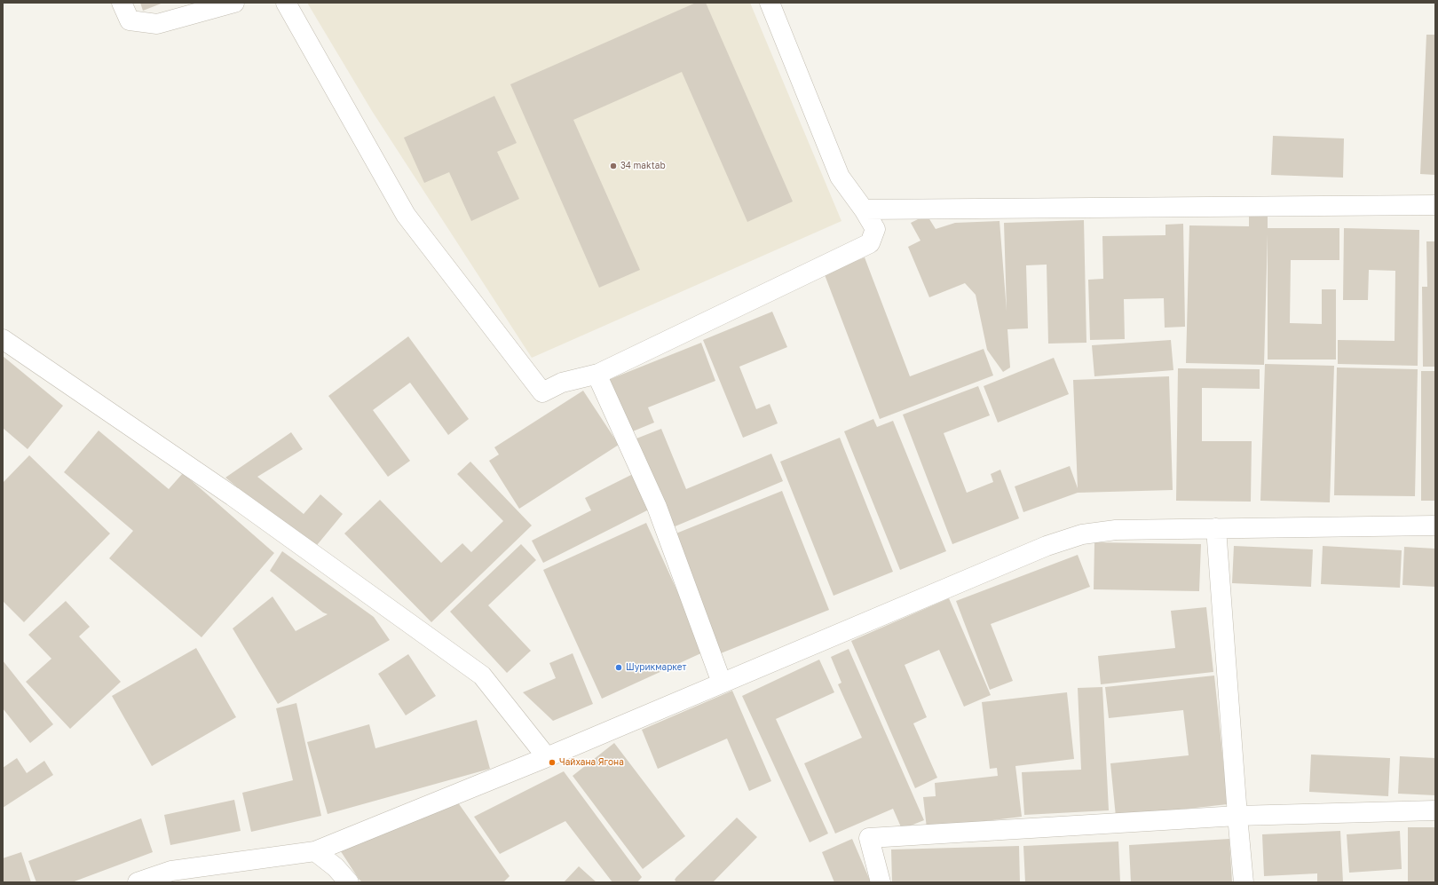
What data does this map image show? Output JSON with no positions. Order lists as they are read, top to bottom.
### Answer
{
  "places": ["34 maktab", "Шурикмаркет", "Чайхана Ягона"]
}
